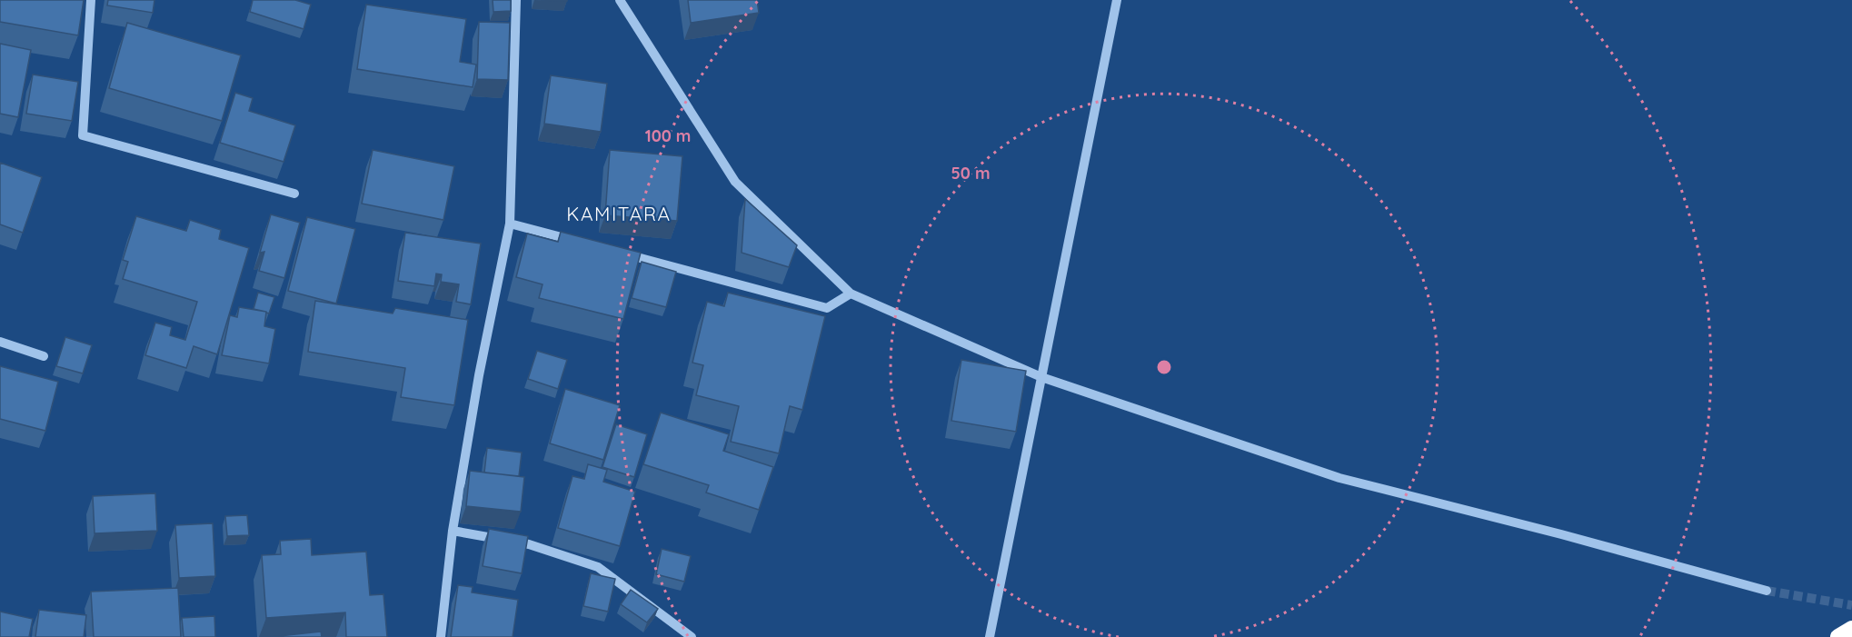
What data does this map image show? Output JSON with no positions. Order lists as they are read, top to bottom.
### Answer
{
  "districts": ["KAMITARA"],
  "rings": ["100 m", "50 m"]
}
